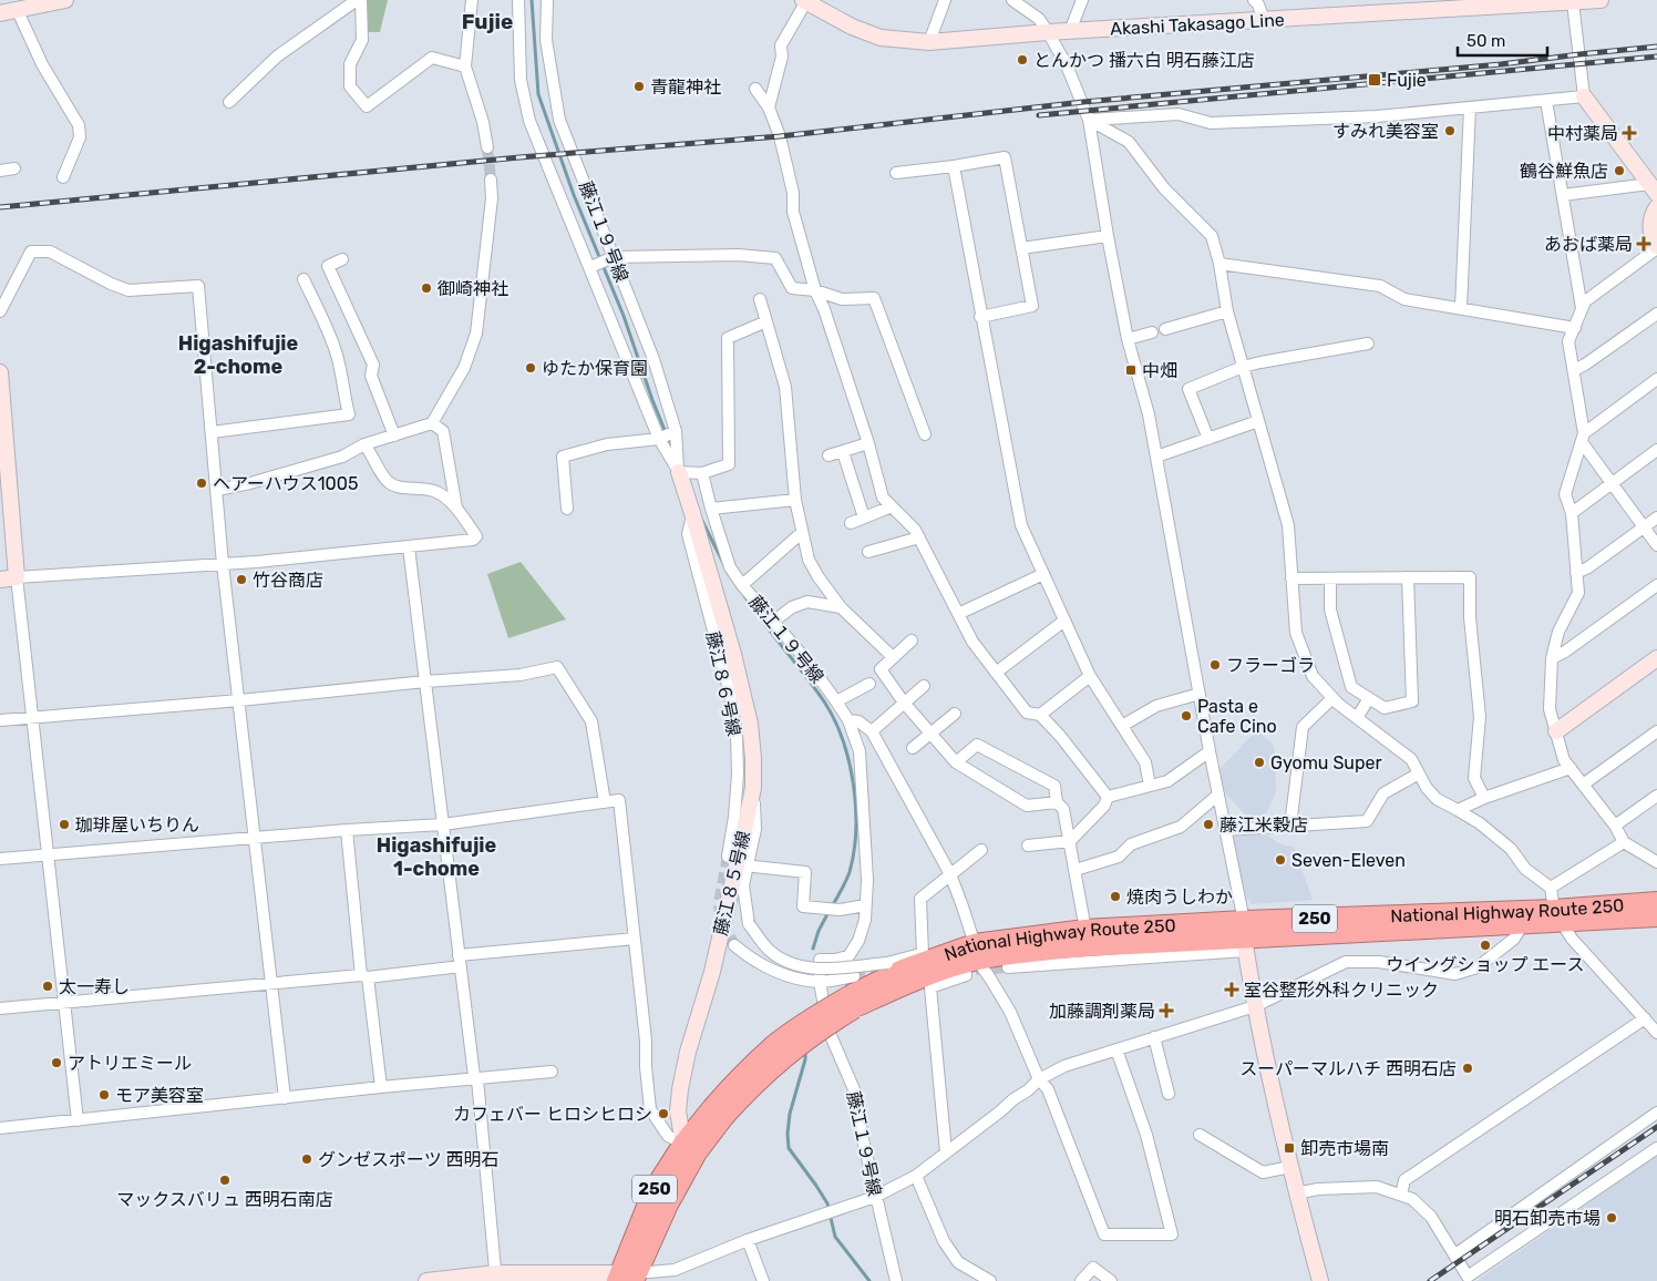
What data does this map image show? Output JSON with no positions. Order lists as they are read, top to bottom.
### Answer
{
  "streets": {
    "highway": ["National Highway Route 250", "250"],
    "street": [
      "Akashi Takasago Line",
      "藤江１９号線",
      "藤江８６号線",
      "藤江８５号線"
    ]
  },
  "crossings": [
    ["藤江１９号線", "藤江８５号線"],
    ["藤江８６号線", "藤江８５号線"],
    ["藤江８５号線", "National Highway Route 250"]
  ],
  "districts": ["Fujie", "Higashifujie 2-chome", "Higashifujie 1-chome"],
  "places": {
    "other": [
      "とんかつ 播六白 明石藤江店",
      "青龍神社",
      "すみれ美容室",
      "鶴谷鮮魚店",
      "御崎神社",
      "ゆたか保育園",
      "ヘアーハウス1005",
      "竹谷商店",
      "フラーゴラ",
      "Pasta e Cafe Cino",
      "Gyomu Super",
      "珈琲屋いちりん",
      "藤江米穀店",
      "Seven-Eleven",
      "焼肉うしわか",
      "ウイングショップ エース",
      "太一寿し",
      "アトリエミール",
      "スーパーマルハチ 西明石店",
      "モア美容室",
      "カフェバー ヒロシヒロシ",
      "グンゼスポーツ 西明石",
      "マックスバリュ 西明石南店",
      "明石卸売市場"
    ],
    "transit": ["Fujie", "中畑", "卸売市場南"],
    "health": [
      "中村薬局",
      "あおば薬局",
      "室谷整形外科クリニック",
      "加藤調剤薬局"
    ]
  },
  "scale_bar": "50 m"
}
